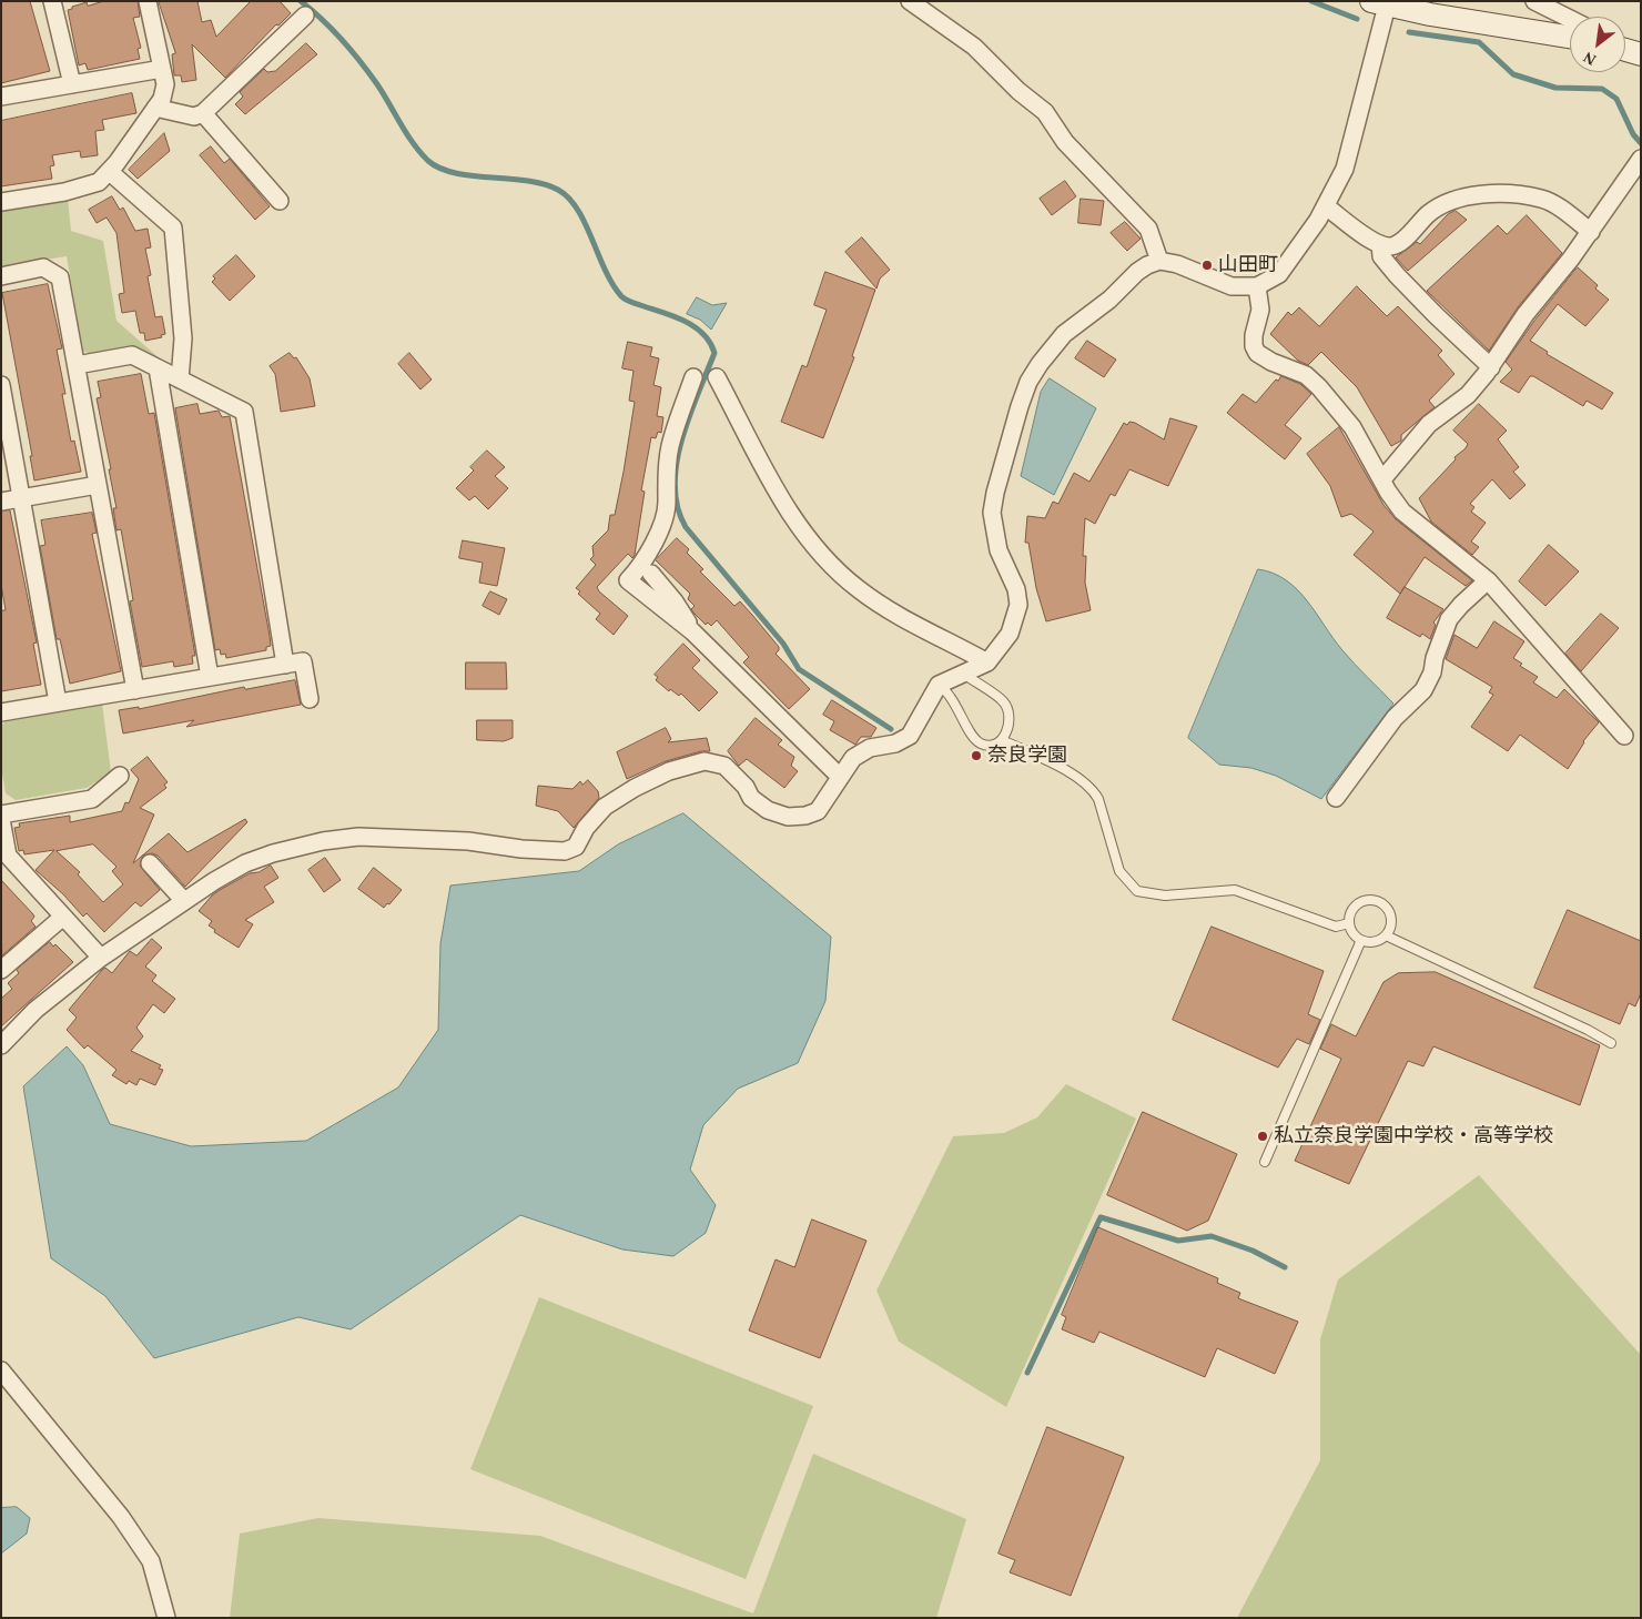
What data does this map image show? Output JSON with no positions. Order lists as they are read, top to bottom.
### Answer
{
  "places": ["山田町", "奈良学園", "私立奈良学園中学校・高等学校"],
  "north": "bottom left"
}
